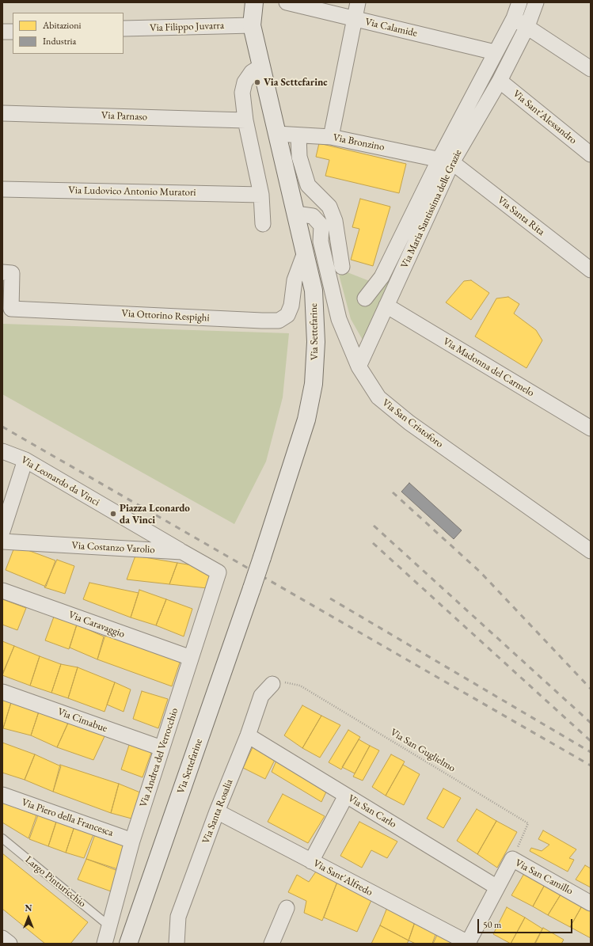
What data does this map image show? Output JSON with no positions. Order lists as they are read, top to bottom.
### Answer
{
  "streets": {
    "street": [
      "Via Filippo Juvarra",
      "Via Calamide",
      "Via Parnaso",
      "Via Sant'Alessandro",
      "Via Bronzino",
      "Via Ludovico Antonio Muratori",
      "Via Maria Santissima delle Grazie",
      "Via Santa Rita",
      "Via Ottorino Respighi",
      "Via Settefarine",
      "Via Madonna del Carmelo",
      "Via San Cristoforo",
      "Via Leonardo da Vinci",
      "Via Costanzo Varolio",
      "Via Caravaggio",
      "Via Cimabue",
      "Via Andrea del Verrocchio",
      "Via Santa Rosalia",
      "Via San Carlo",
      "Via Piero della Francesca",
      "Via San Camillo",
      "Via Sant'Alfredo"
    ],
    "lane": ["Largo Pinturicchio"],
    "path": ["Via San Guglielmo"]
  },
  "crossings": [
    ["Via Filippo Juvarra", "Via Settefarine"],
    ["Via Calamide", "Via Maria Santissima delle Grazie"],
    ["Via Sant'Alessandro", "Via Maria Santissima delle Grazie"],
    ["Via Bronzino", "Via Maria Santissima delle Grazie"],
    ["Via Bronzino", "Via Santa Rita"],
    ["Via Bronzino", "Via Settefarine"],
    ["Via Maria Santissima delle Grazie", "Via Santa Rita"],
    ["Via Maria Santissima delle Grazie", "Via Madonna del Carmelo"],
    ["Via Maria Santissima delle Grazie", "Via San Cristoforo"],
    ["Via Ottorino Respighi", "Via Settefarine"],
    ["Via Settefarine", "Via San Cristoforo"],
    ["Via Leonardo da Vinci", "Via Costanzo Varolio"],
    ["Via Costanzo Varolio", "Via Andrea del Verrocchio"],
    ["Via Caravaggio", "Via Andrea del Verrocchio"],
    ["Via Cimabue", "Via Andrea del Verrocchio"],
    ["Via San Guglielmo", "Via Santa Rosalia"],
    ["Via San Guglielmo", "Via San Camillo"],
    ["Via Andrea del Verrocchio", "Via Piero della Francesca"],
    ["Via Andrea del Verrocchio", "Largo Pinturicchio"],
    ["Via Santa Rosalia", "Via San Carlo"],
    ["Via Santa Rosalia", "Via Sant'Alfredo"],
    ["Via San Carlo", "Via San Camillo"],
    ["Via San Camillo", "Via Sant'Alfredo"]
  ],
  "places": ["Via Settefarine", "Piazza Leonardo da Vinci"],
  "legend": ["Abitazioni", "Industria"],
  "scale_bar": "50 m",
  "north": "top"
}
